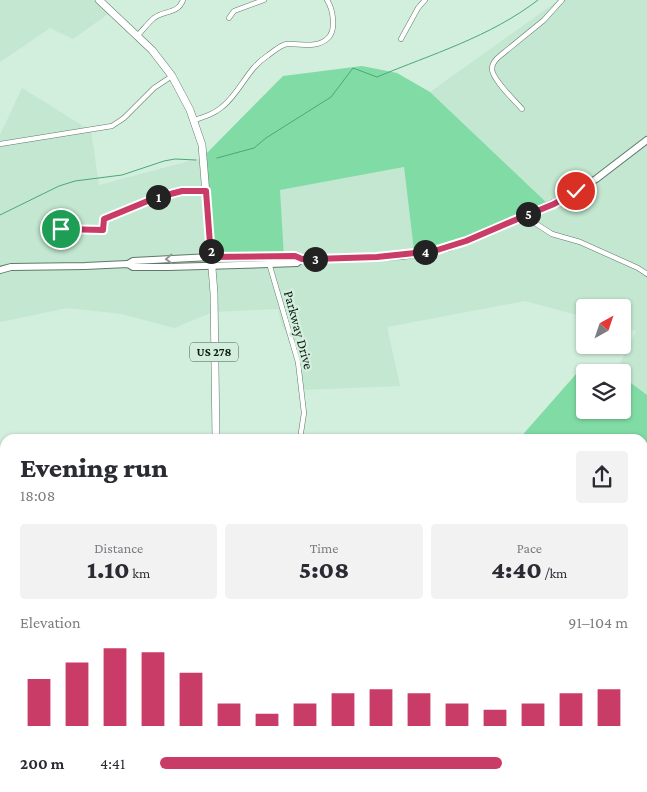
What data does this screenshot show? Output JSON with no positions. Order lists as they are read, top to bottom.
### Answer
{
  "streets": {
    "main road": ["US 278"],
    "street": ["Parkway Drive"]
  },
  "north": "top right",
  "page": {
    "pins": [
      "1",
      "5",
      "2",
      "4",
      "3"
    ],
    "heading": ["Evening run", "18:08"],
    "stats": [
      ["Distance", "1.10 km"],
      ["Time", "5:08"],
      ["Pace", "4:40 /km"]
    ],
    "chart": ["Elevation", "91–104 m"],
    "list": [
      {
        "name": "200 m",
        "note": "4:41"
      }
    ]
  }
}
